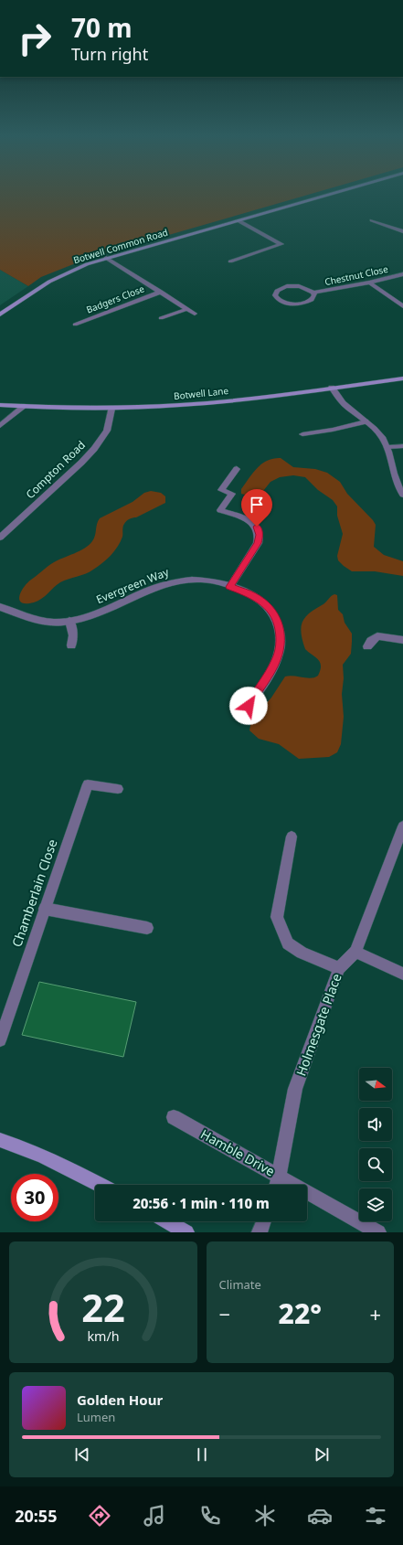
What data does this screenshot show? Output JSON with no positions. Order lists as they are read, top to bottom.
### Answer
{
  "streets": {
    "street": [
      "Botwell Common Road",
      "Chestnut Close",
      "Badgers Close",
      "Botwell Lane",
      "Compton Road",
      "Evergreen Way",
      "Chamberlain Close",
      "Holmesgate Place",
      "Hamble Drive"
    ]
  },
  "crossings": [
    ["Botwell Common Road", "Badgers Close"],
    ["Botwell Lane", "Compton Road"],
    ["Holmesgate Place", "Hamble Drive"]
  ],
  "north": "right",
  "page": {
    "turn": ["70 m", "Turn right"],
    "limit": "30",
    "trip": "20:56 · 1 min · 110 m",
    "tile": "Climate",
    "heat": ["−", "22°", "+"],
    "song": ["Golden Hour", "Lumen"],
    "tabs": "20:55",
    "gauge": ["22", "km/h"]
  }
}
